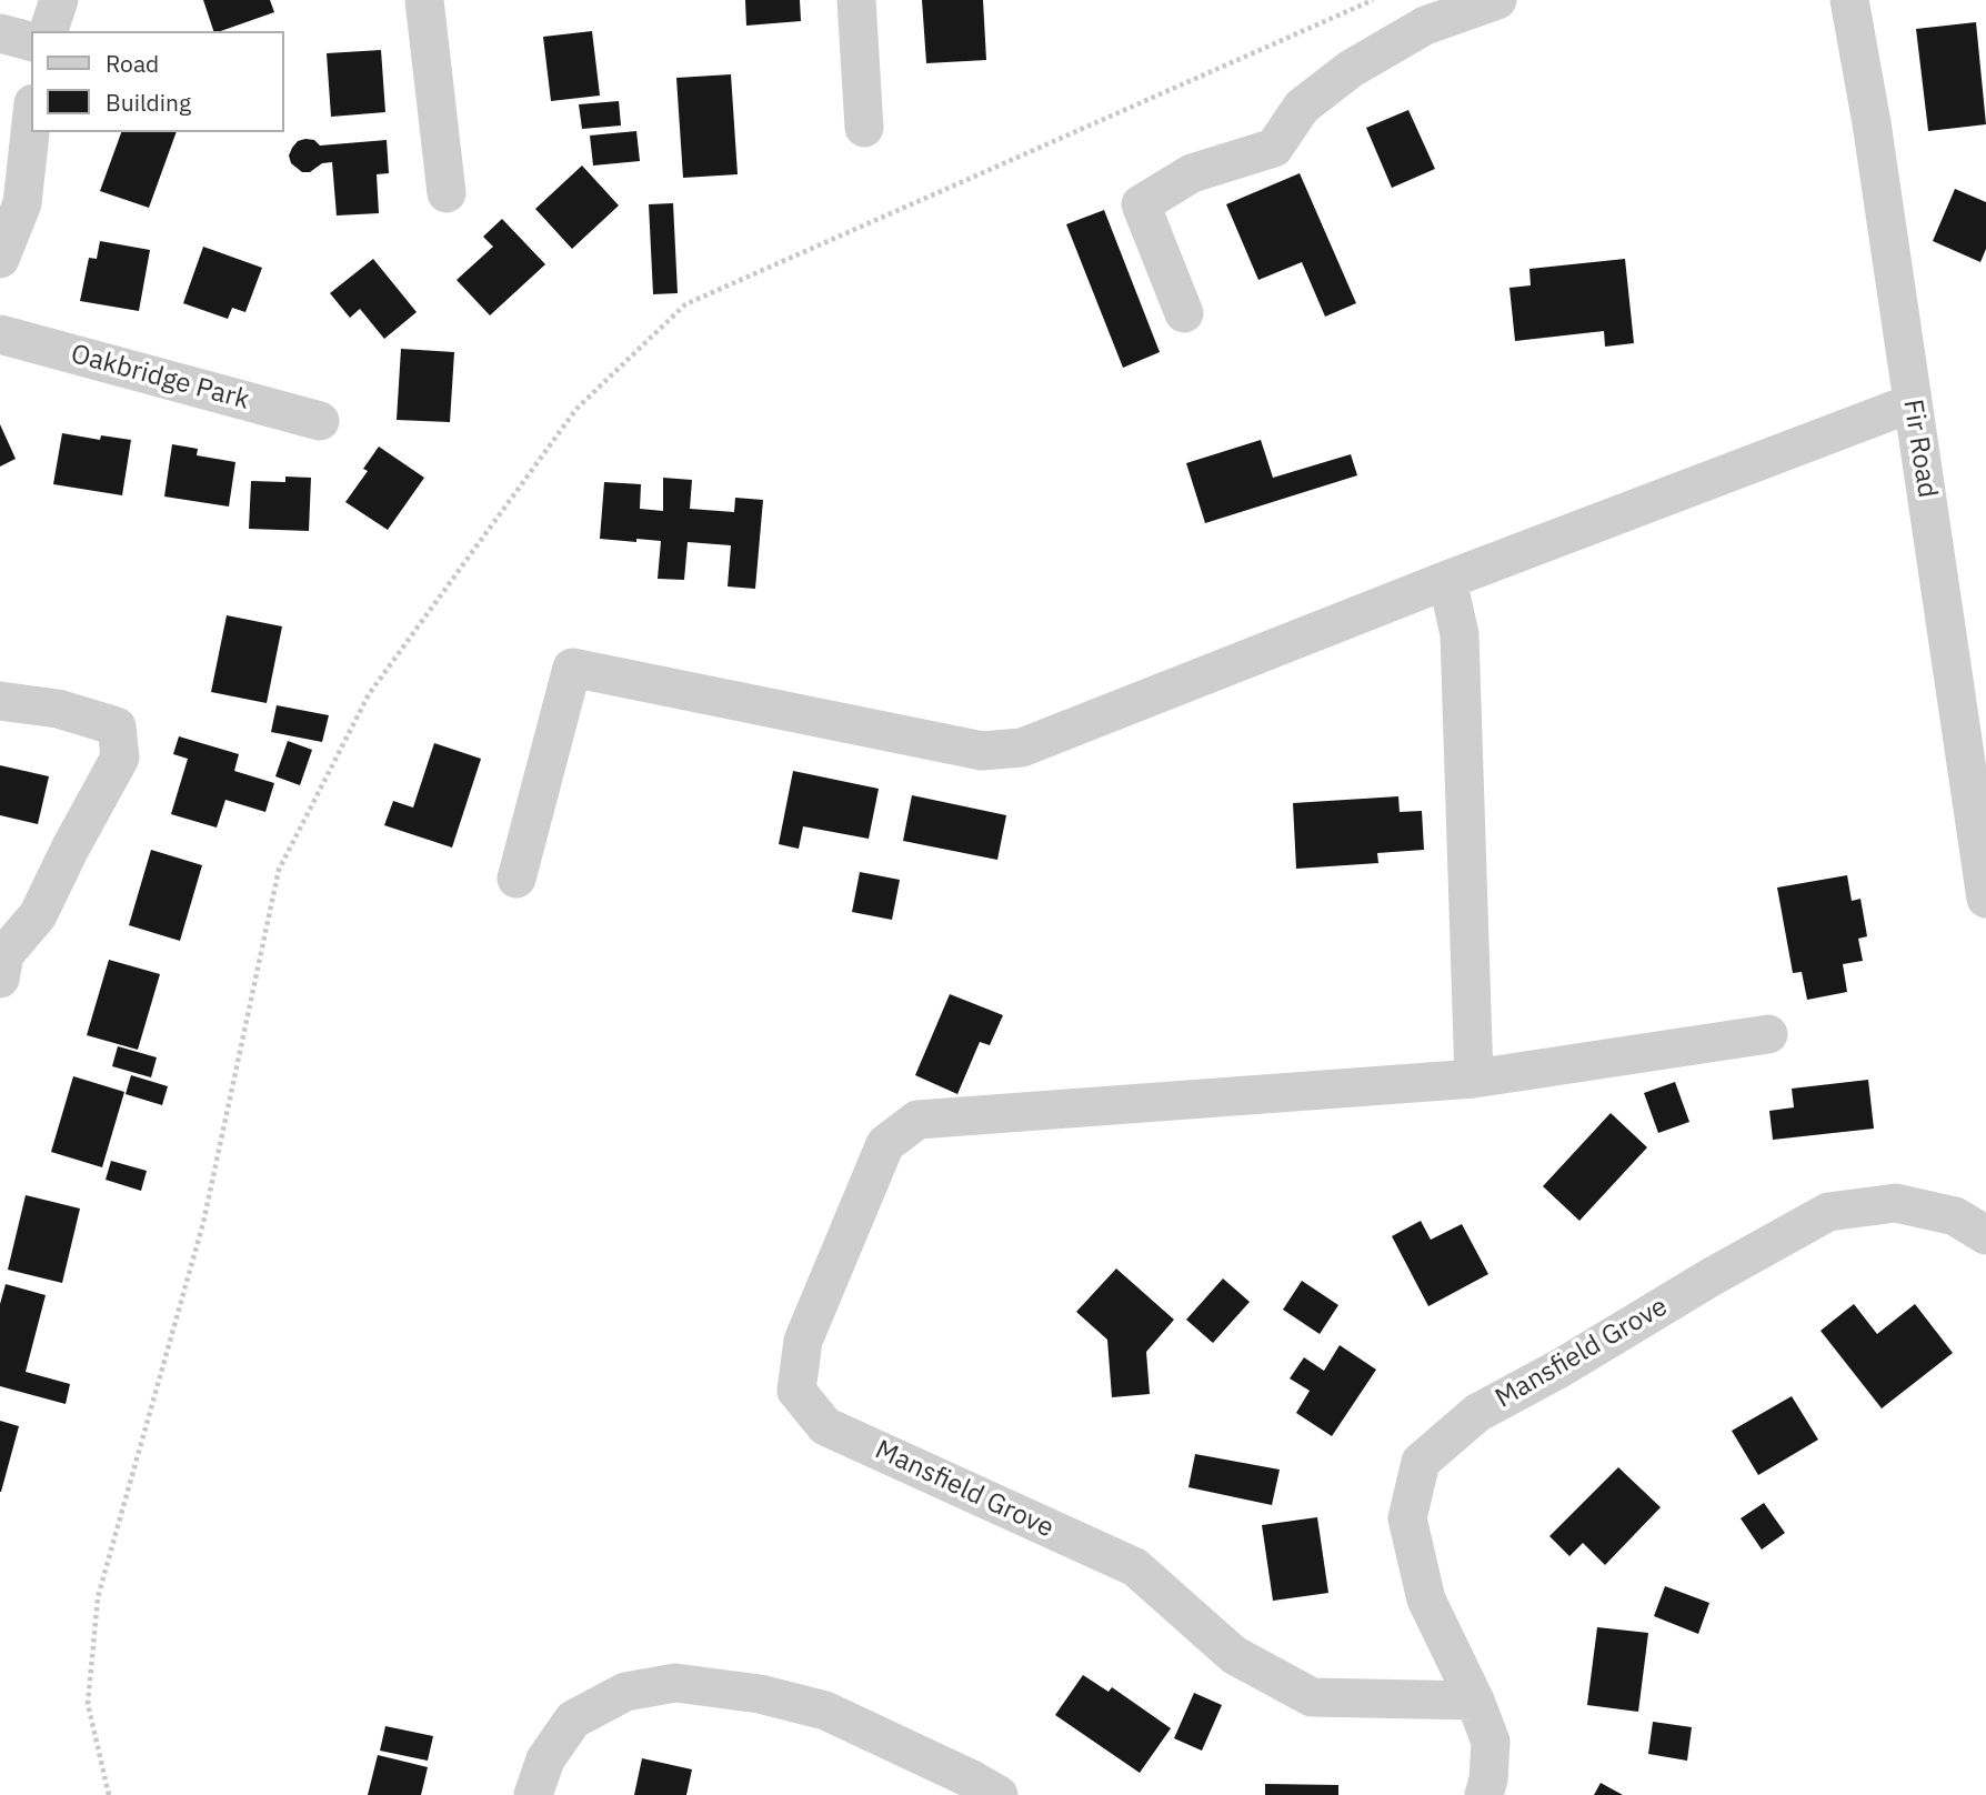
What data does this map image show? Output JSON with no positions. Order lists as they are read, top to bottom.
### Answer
{
  "streets": {
    "street": ["Oakbridge Park", "Fir Road", "Mansfield Grove"]
  },
  "legend": ["Road", "Building"]
}
